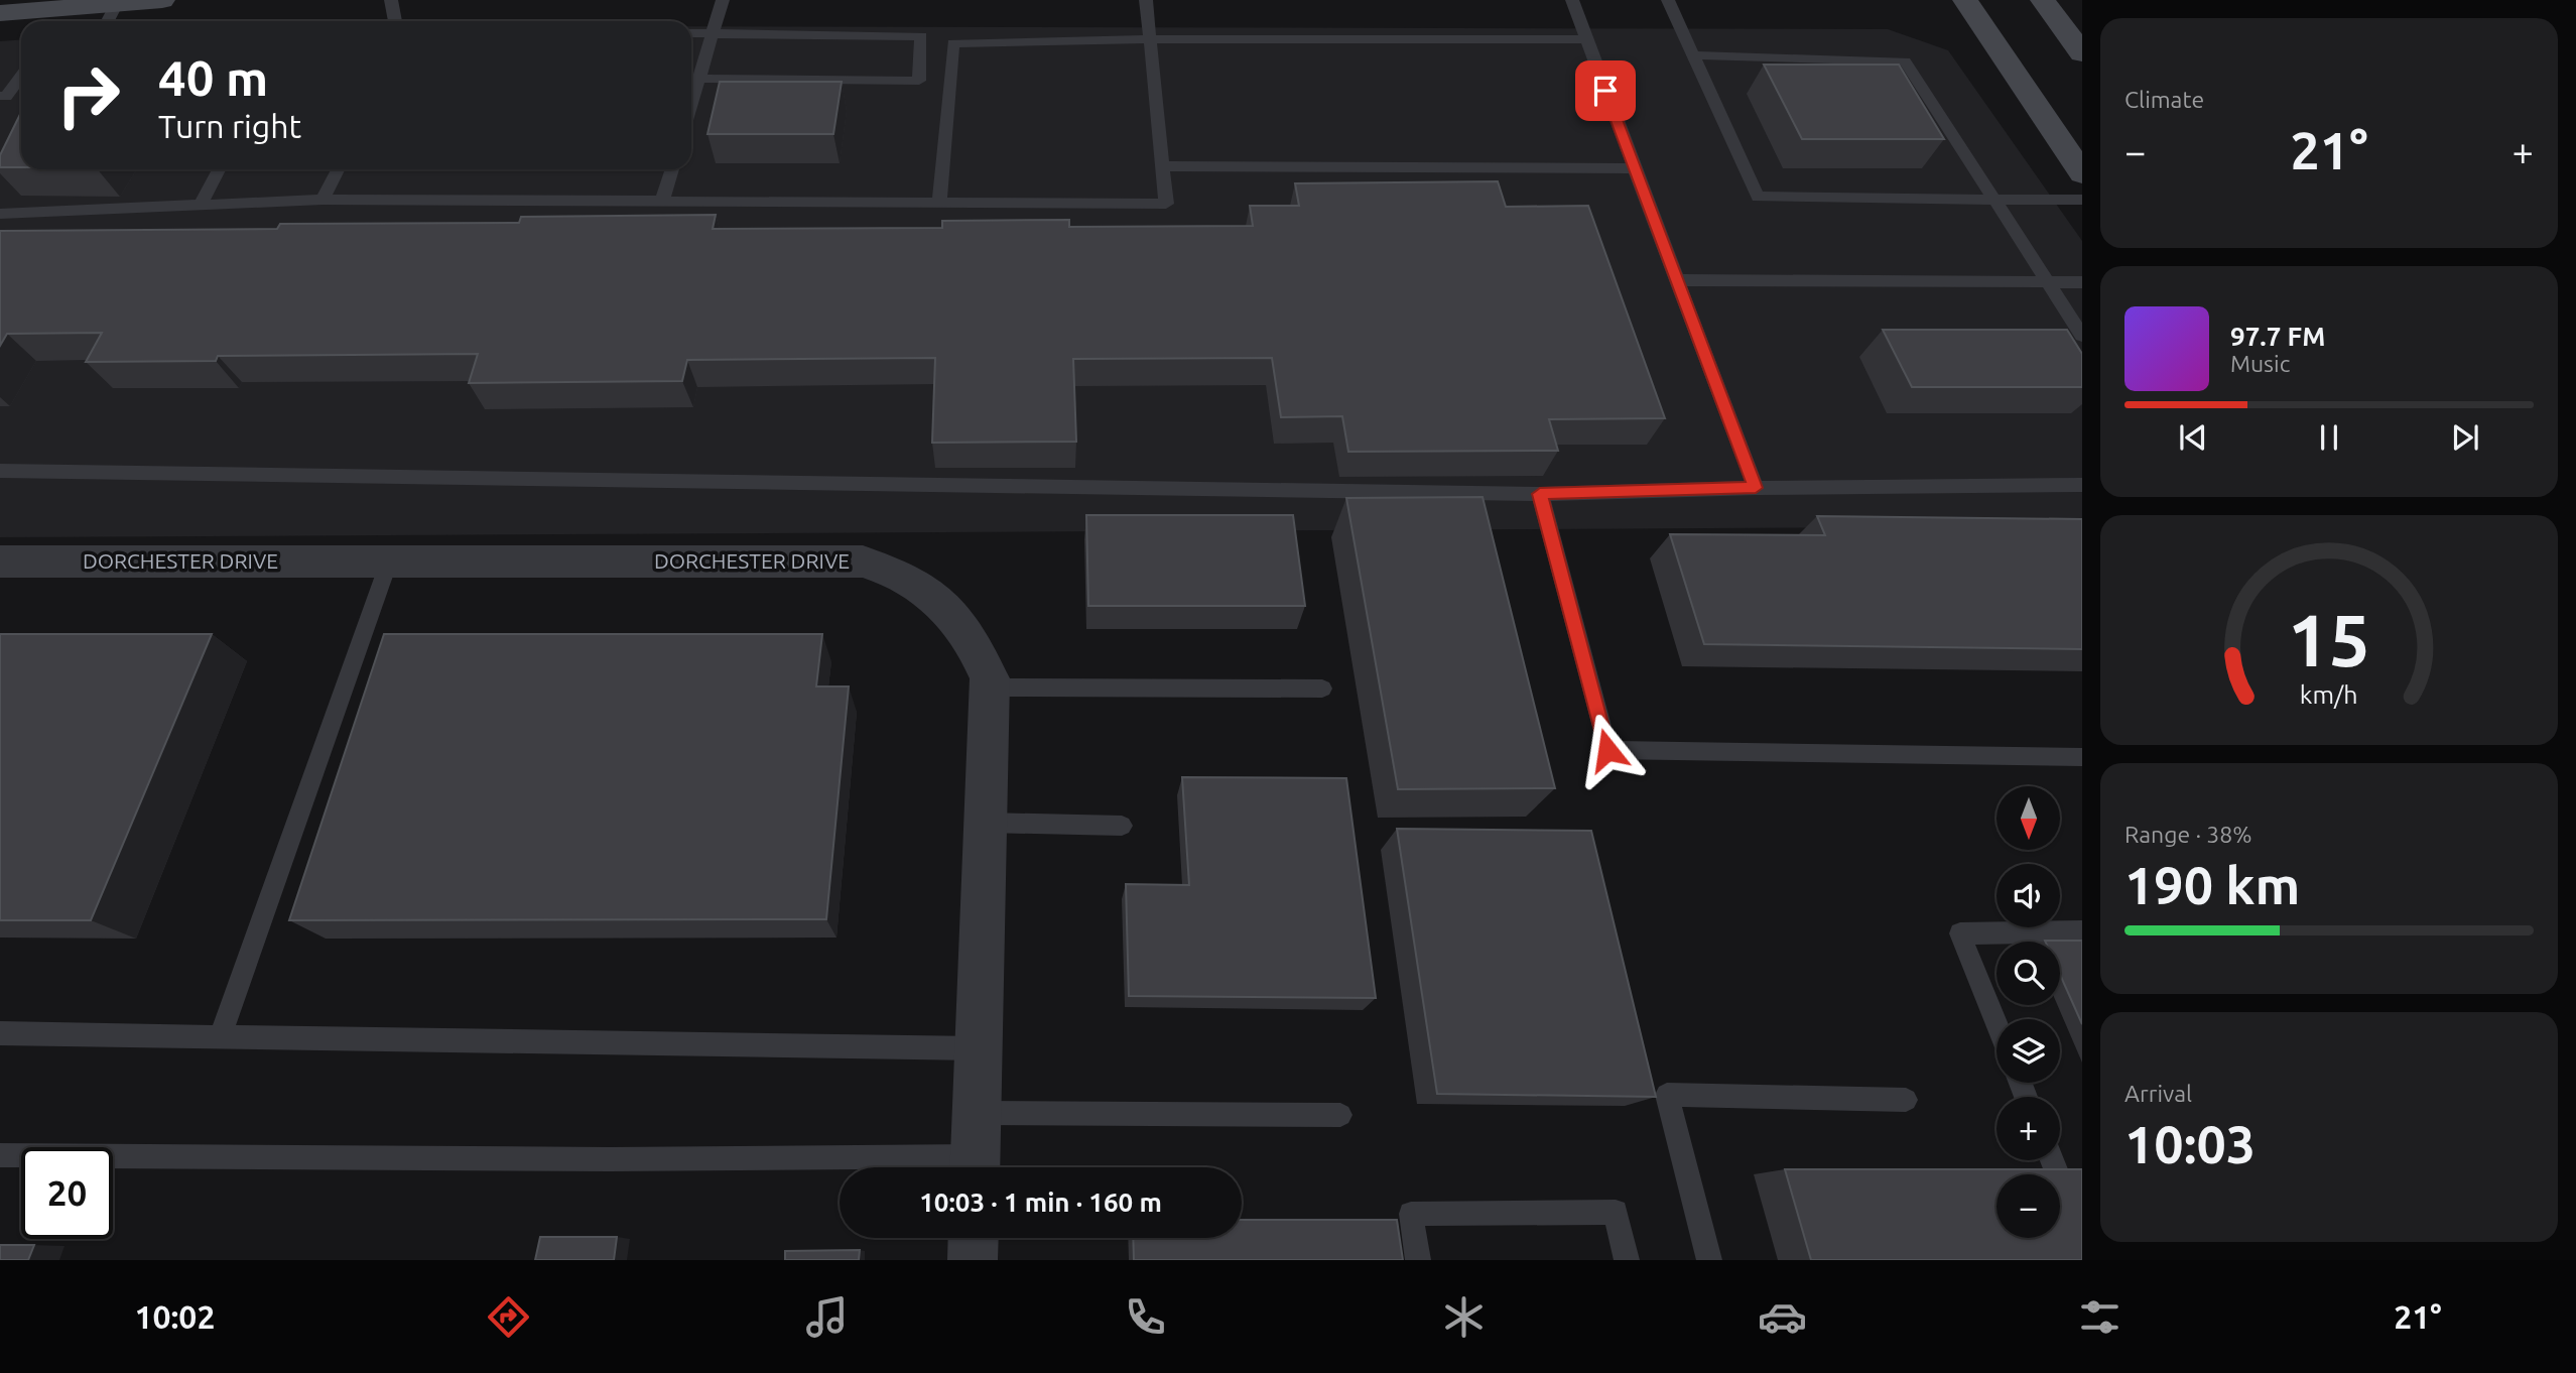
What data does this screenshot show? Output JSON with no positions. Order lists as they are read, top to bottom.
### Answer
{
  "streets": {
    "street": ["DORCHESTER DRIVE"]
  },
  "north": "bottom",
  "page": {
    "tile": [
      "Climate",
      ["Range · 38%", "190 km"],
      ["Arrival", "10:03"]
    ],
    "turn": ["40 m", "Turn right"],
    "heat": ["−", "21°", "+"],
    "song": ["97.7 FM", "Music"],
    "map_buttons": ["+", "−"],
    "limit": "20",
    "trip": "10:03 · 1 min · 160 m",
    "tabs": ["10:02", "21°"],
    "gauge": ["15", "km/h"]
  }
}
